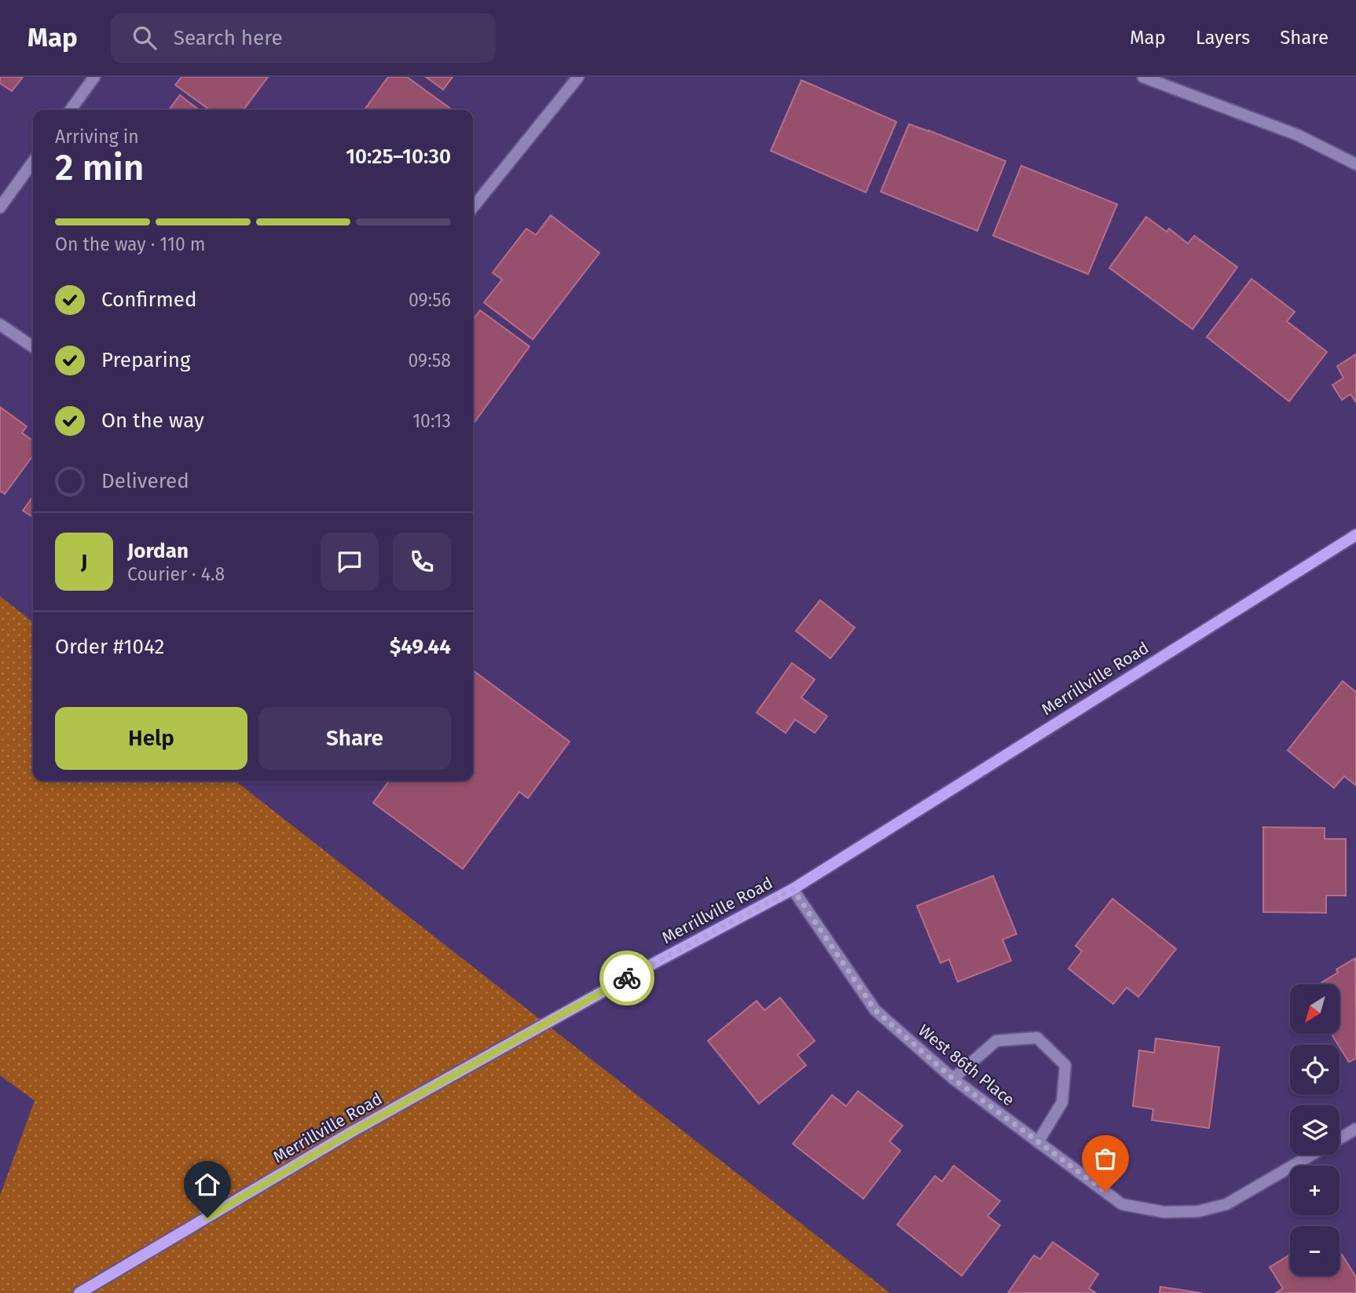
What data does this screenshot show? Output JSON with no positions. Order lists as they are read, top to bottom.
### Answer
{
  "streets": {
    "street": ["Merrillville Road", "West 86th Place"]
  },
  "crossings": [
    ["Merrillville Road", "West 86th Place"]
  ],
  "north": "bottom left",
  "page": {
    "header": "Map",
    "search": "Search here",
    "nav": ["Map", "Layers", "Share"],
    "heading": ["2 min", "Arriving in", "10:25–10:30"],
    "panel": [
      "Jordan",
      "Courier · 4.8",
      "Order #1042",
      "$49.44"
    ],
    "bar": "On the way · 110 m",
    "list": [
      ["Confirmed", "09:56"],
      ["Preparing", "09:58"],
      ["On the way", "10:13"],
      "Delivered"
    ],
    "round": "J",
    "buttons": ["Help", "Share"],
    "map_buttons": ["+", "−"]
  }
}
